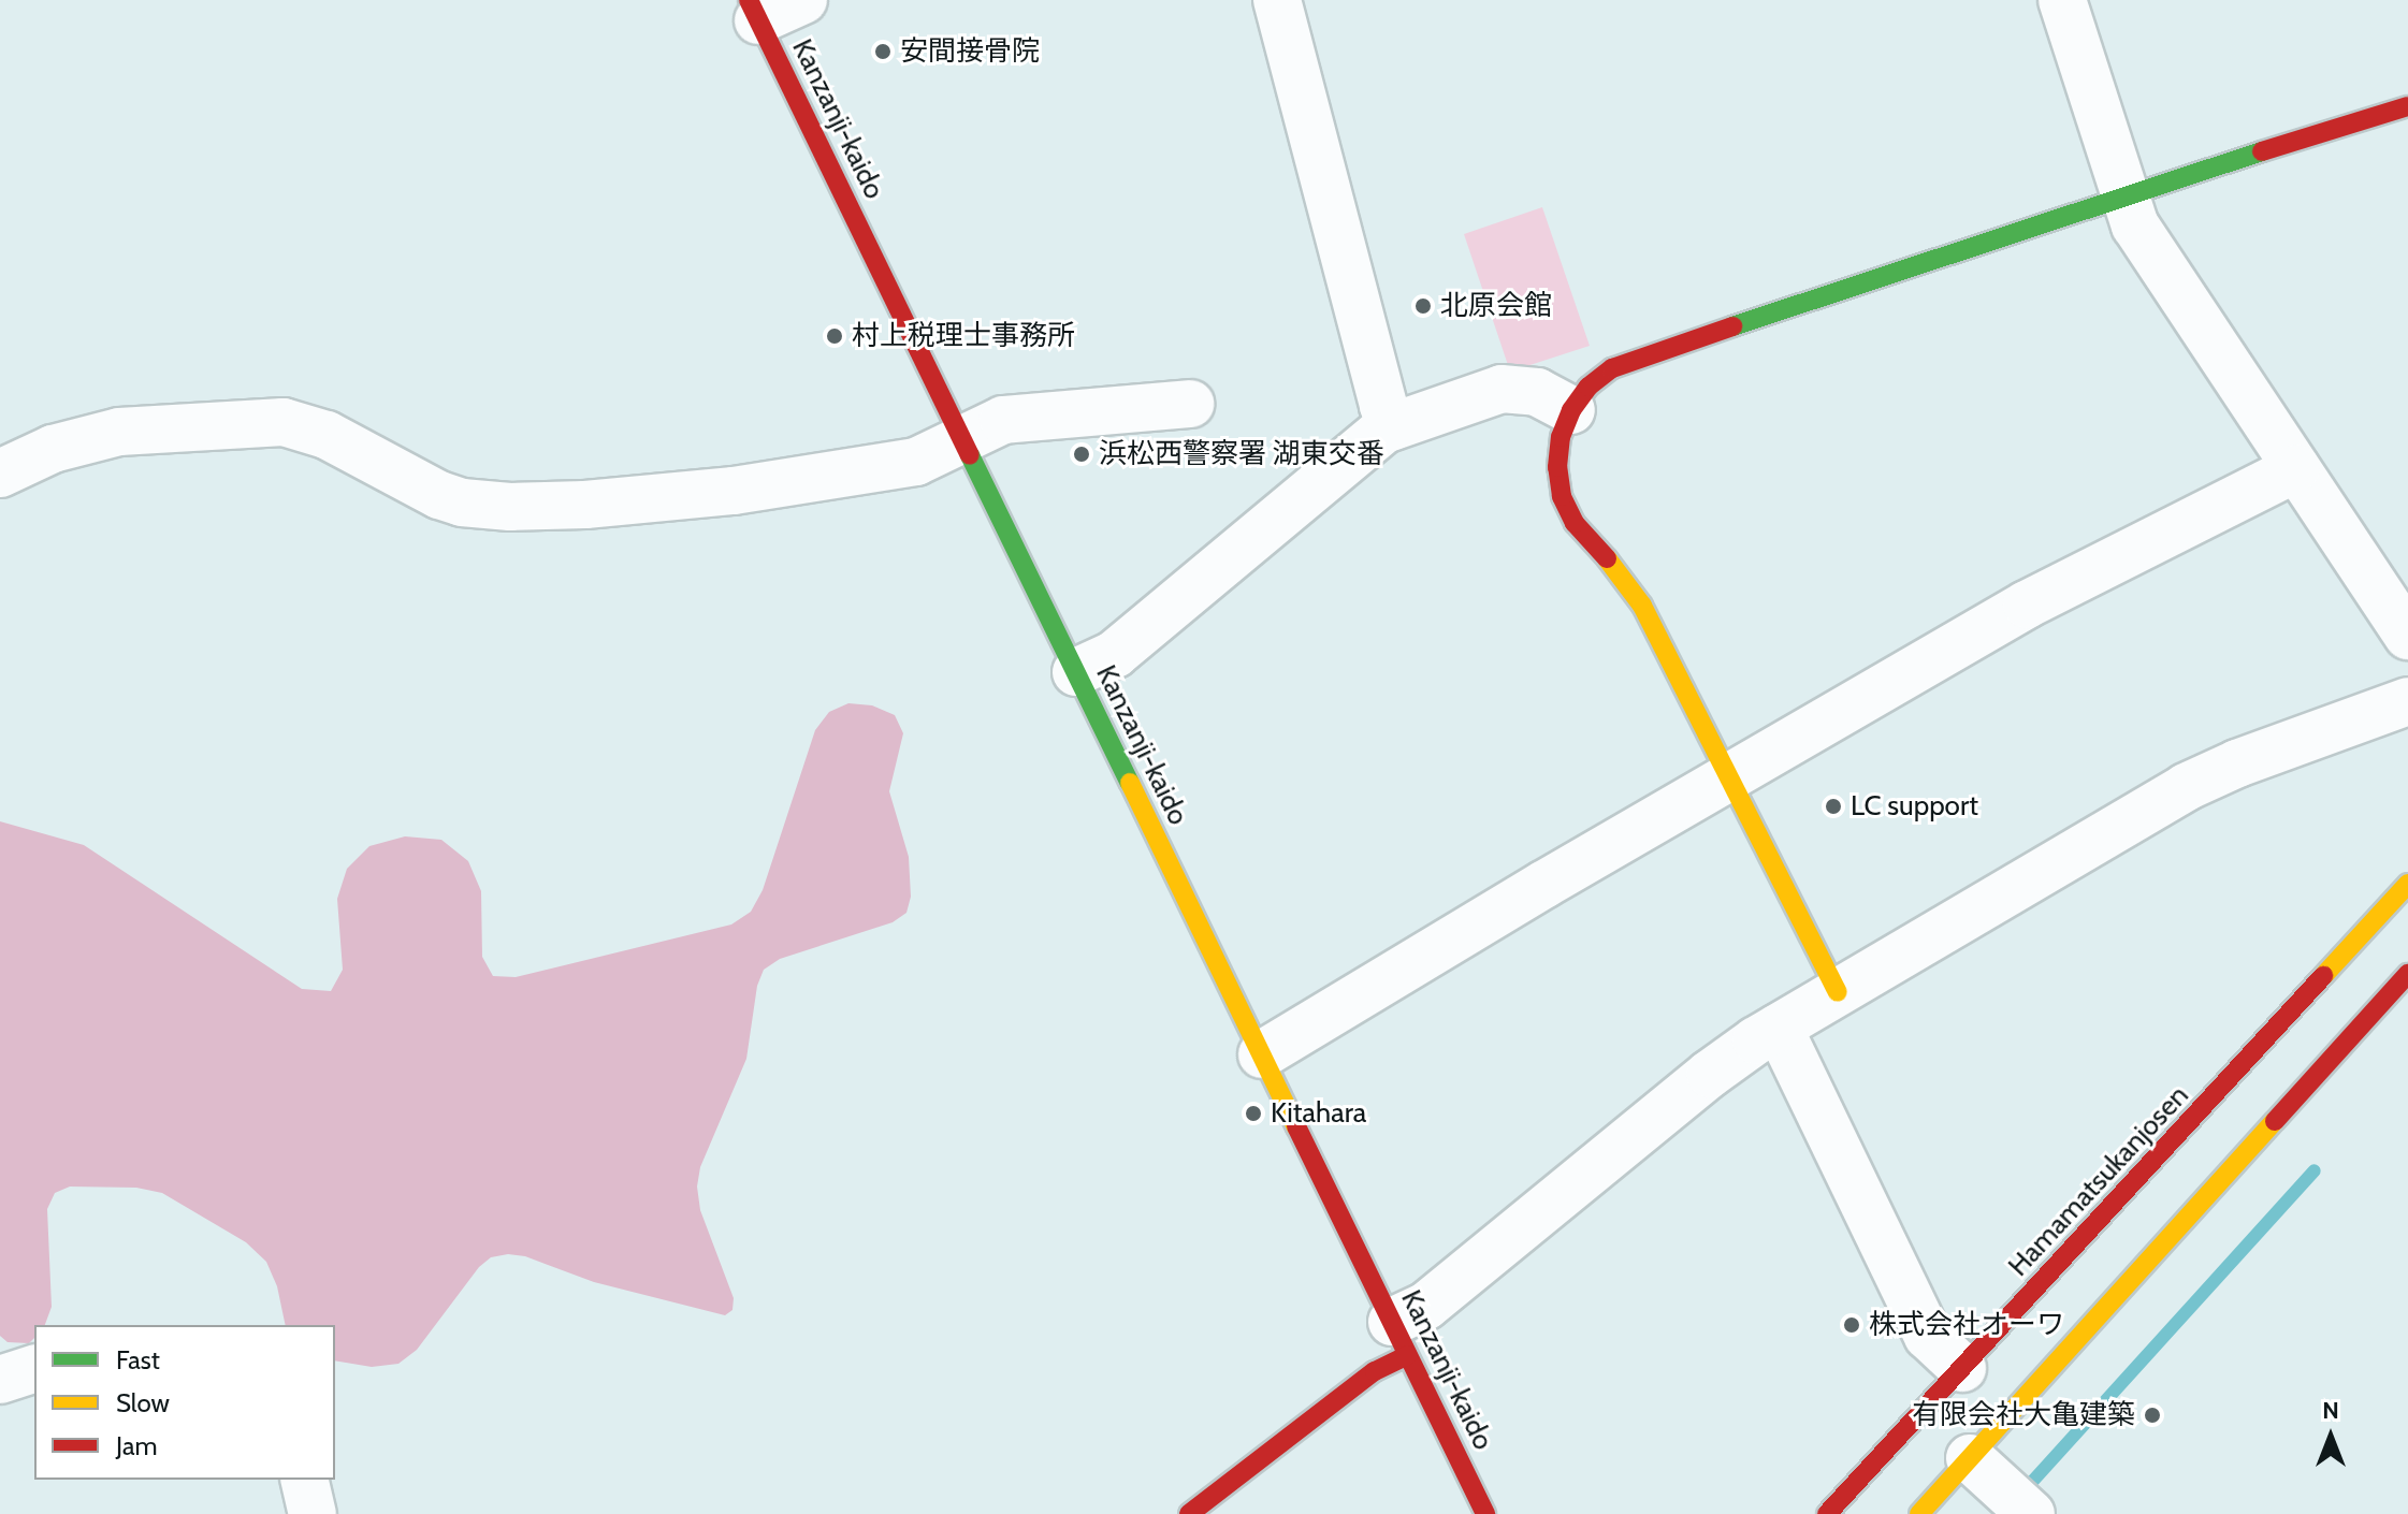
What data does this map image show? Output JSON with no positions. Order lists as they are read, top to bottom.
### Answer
{
  "streets": {
    "main road": ["Kanzanji-kaido", "Hamamatsukanjosen"]
  },
  "places": [
    "安間接骨院",
    "北原会館",
    "村上税理士事務所",
    "浜松西警察署 湖東交番",
    "LC support",
    "Kitahara",
    "株式会社オーワ",
    "有限会社大亀建築"
  ],
  "legend": ["Fast", "Slow", "Jam"],
  "north": "top"
}
